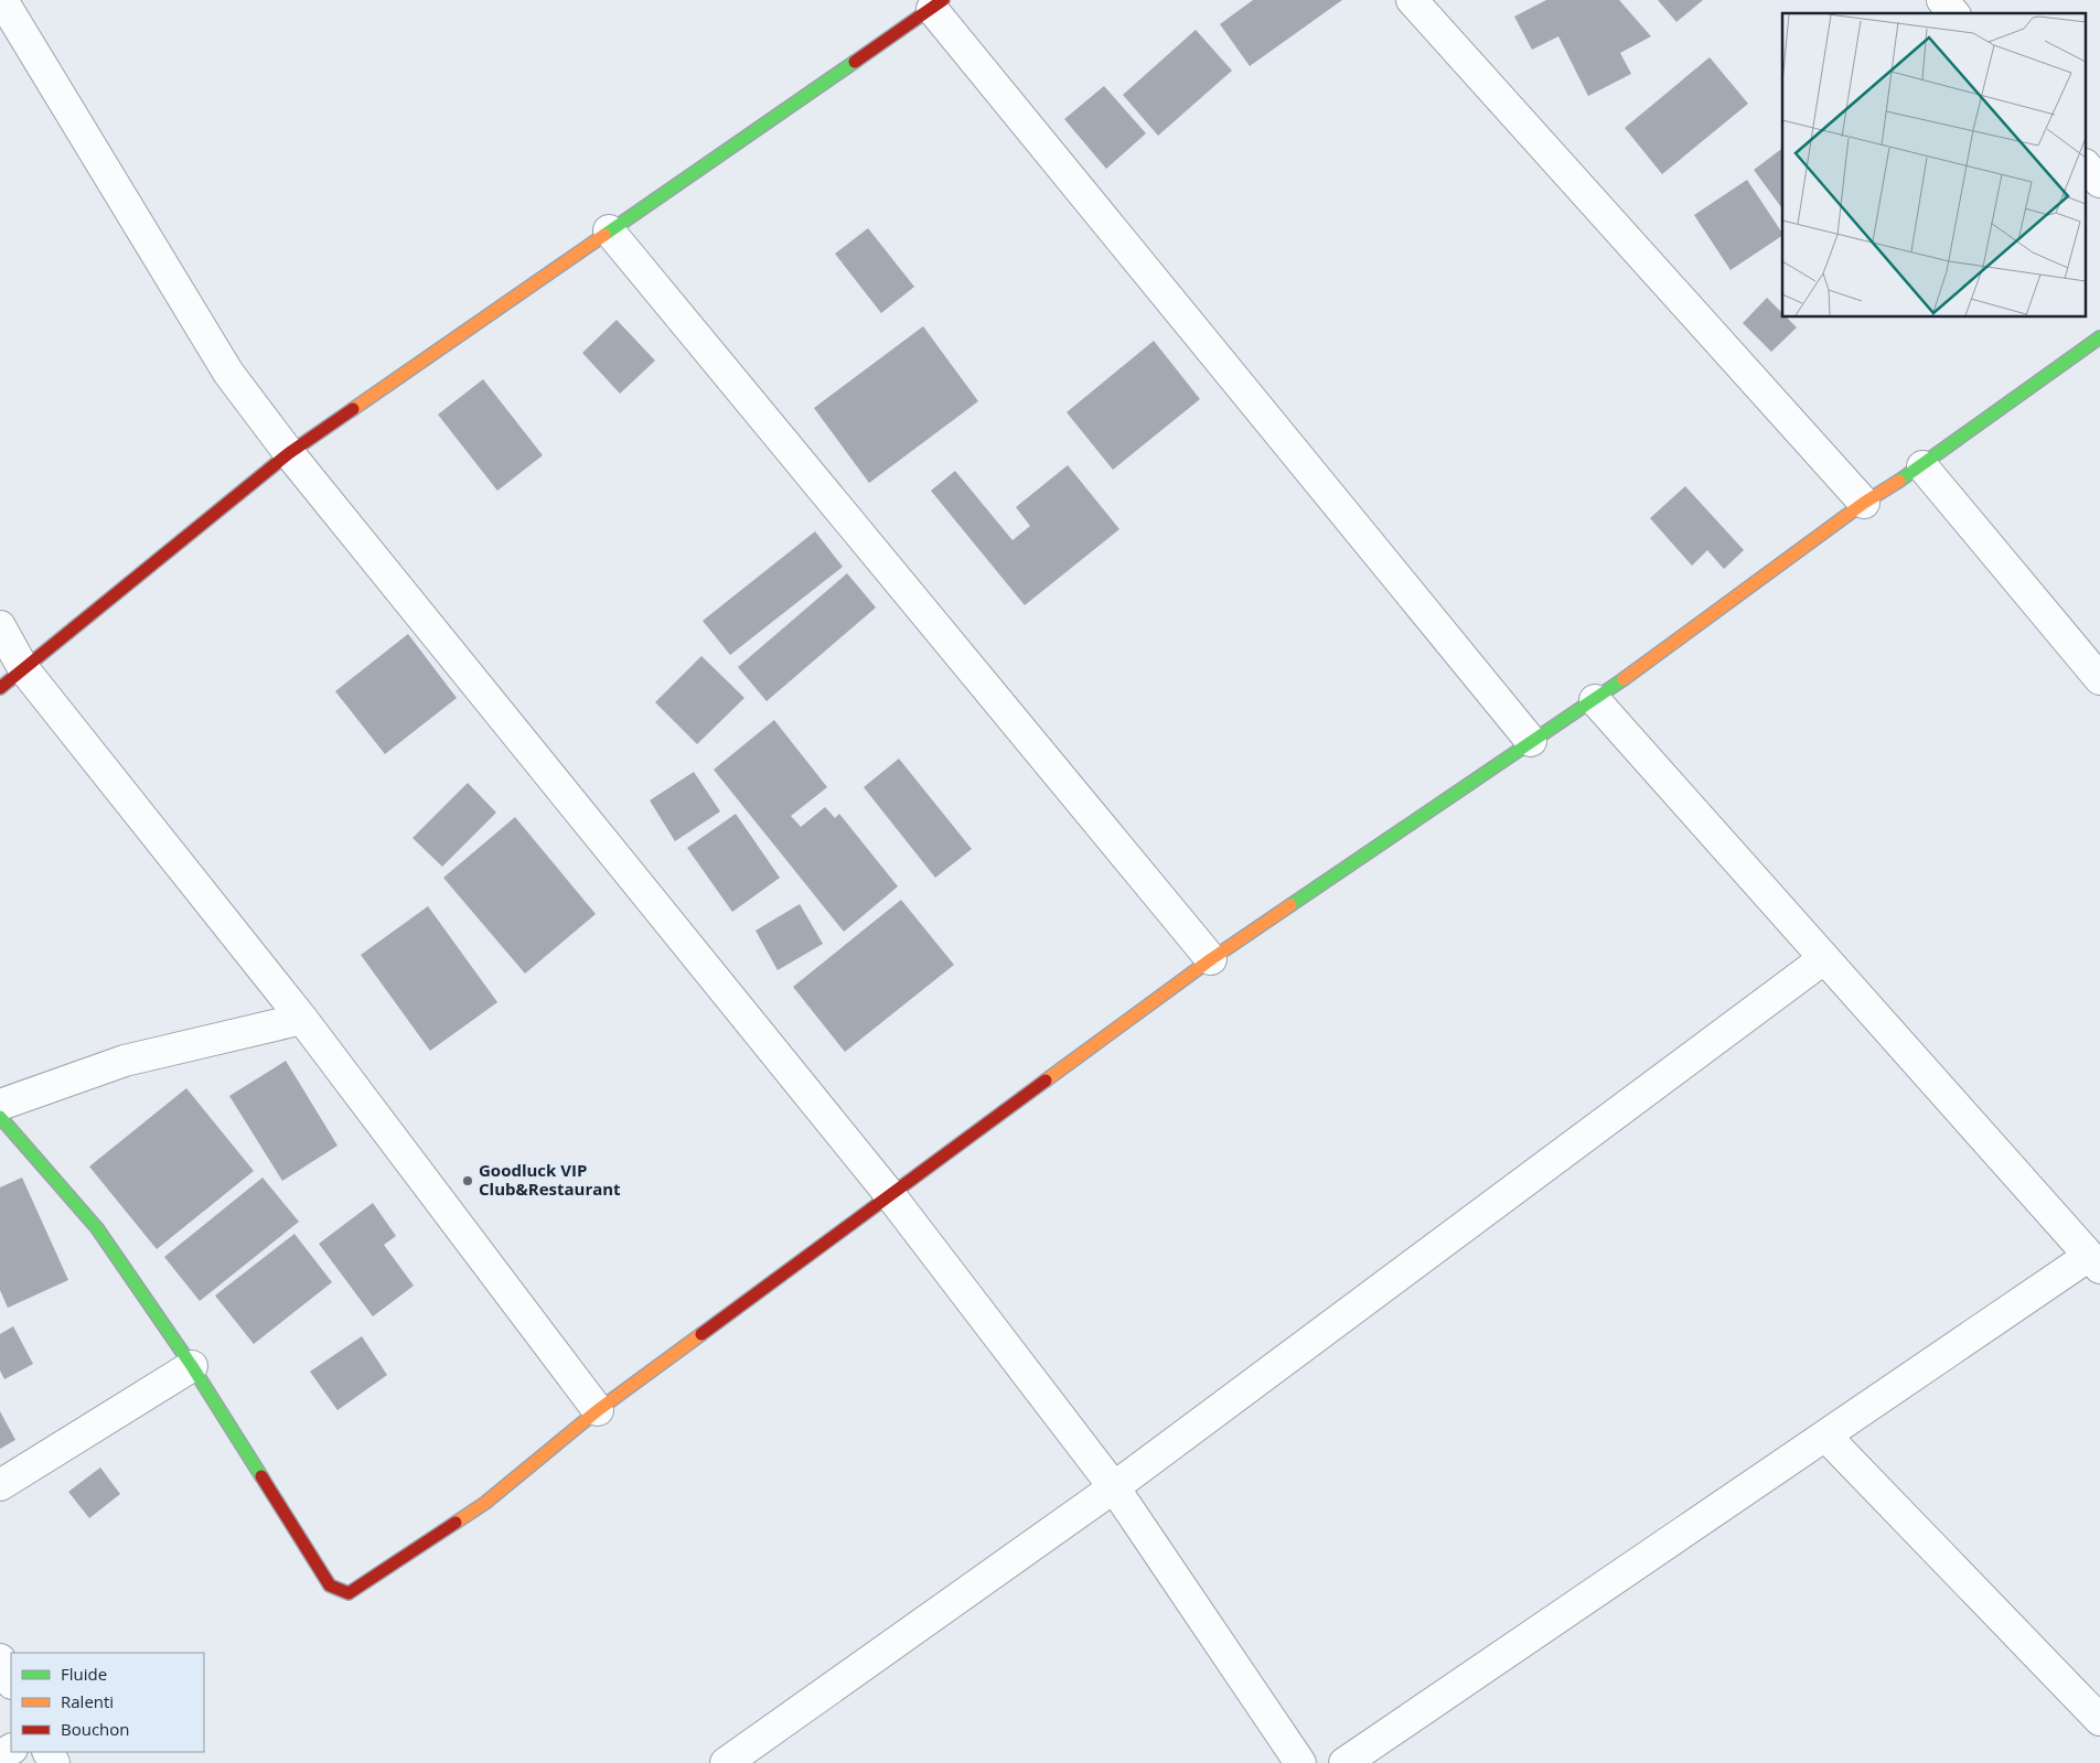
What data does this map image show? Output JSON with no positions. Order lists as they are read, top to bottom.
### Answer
{
  "places": ["Goodluck VIP Club&Restaurant"],
  "legend": ["Fluide", "Ralenti", "Bouchon"]
}
